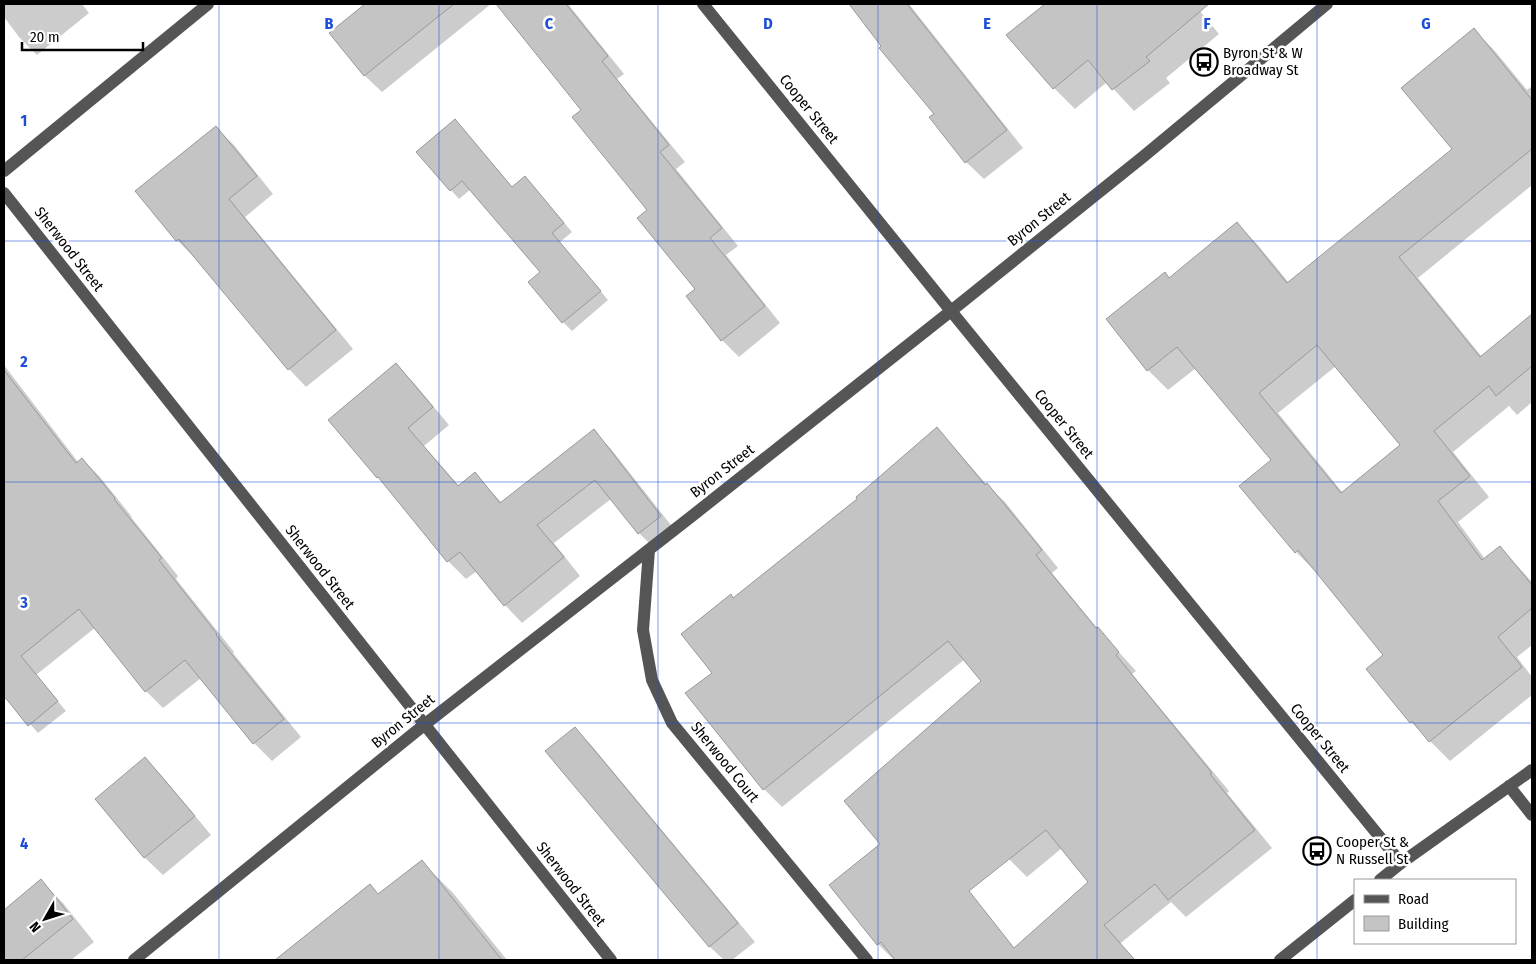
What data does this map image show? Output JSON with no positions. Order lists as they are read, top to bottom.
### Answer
{
  "streets": {
    "street": [
      "Cooper Street",
      "Byron Street",
      "Sherwood Street",
      "Sherwood Court"
    ]
  },
  "crossings": [
    ["Cooper Street", "Byron Street"],
    ["Byron Street", "Sherwood Street"],
    ["Byron Street", "Sherwood Court"]
  ],
  "places": {
    "bus stop": ["Byron St & W Broadway St", "Cooper St & N Russell St"]
  },
  "legend": ["Road", "Building"],
  "scale_bar": "20 m",
  "north": "bottom left",
  "grid": {
    "columns": [
      "B",
      "C",
      "D",
      "E",
      "F",
      "G"
    ],
    "rows": [
      "1",
      "2",
      "3",
      "4"
    ]
  }
}
